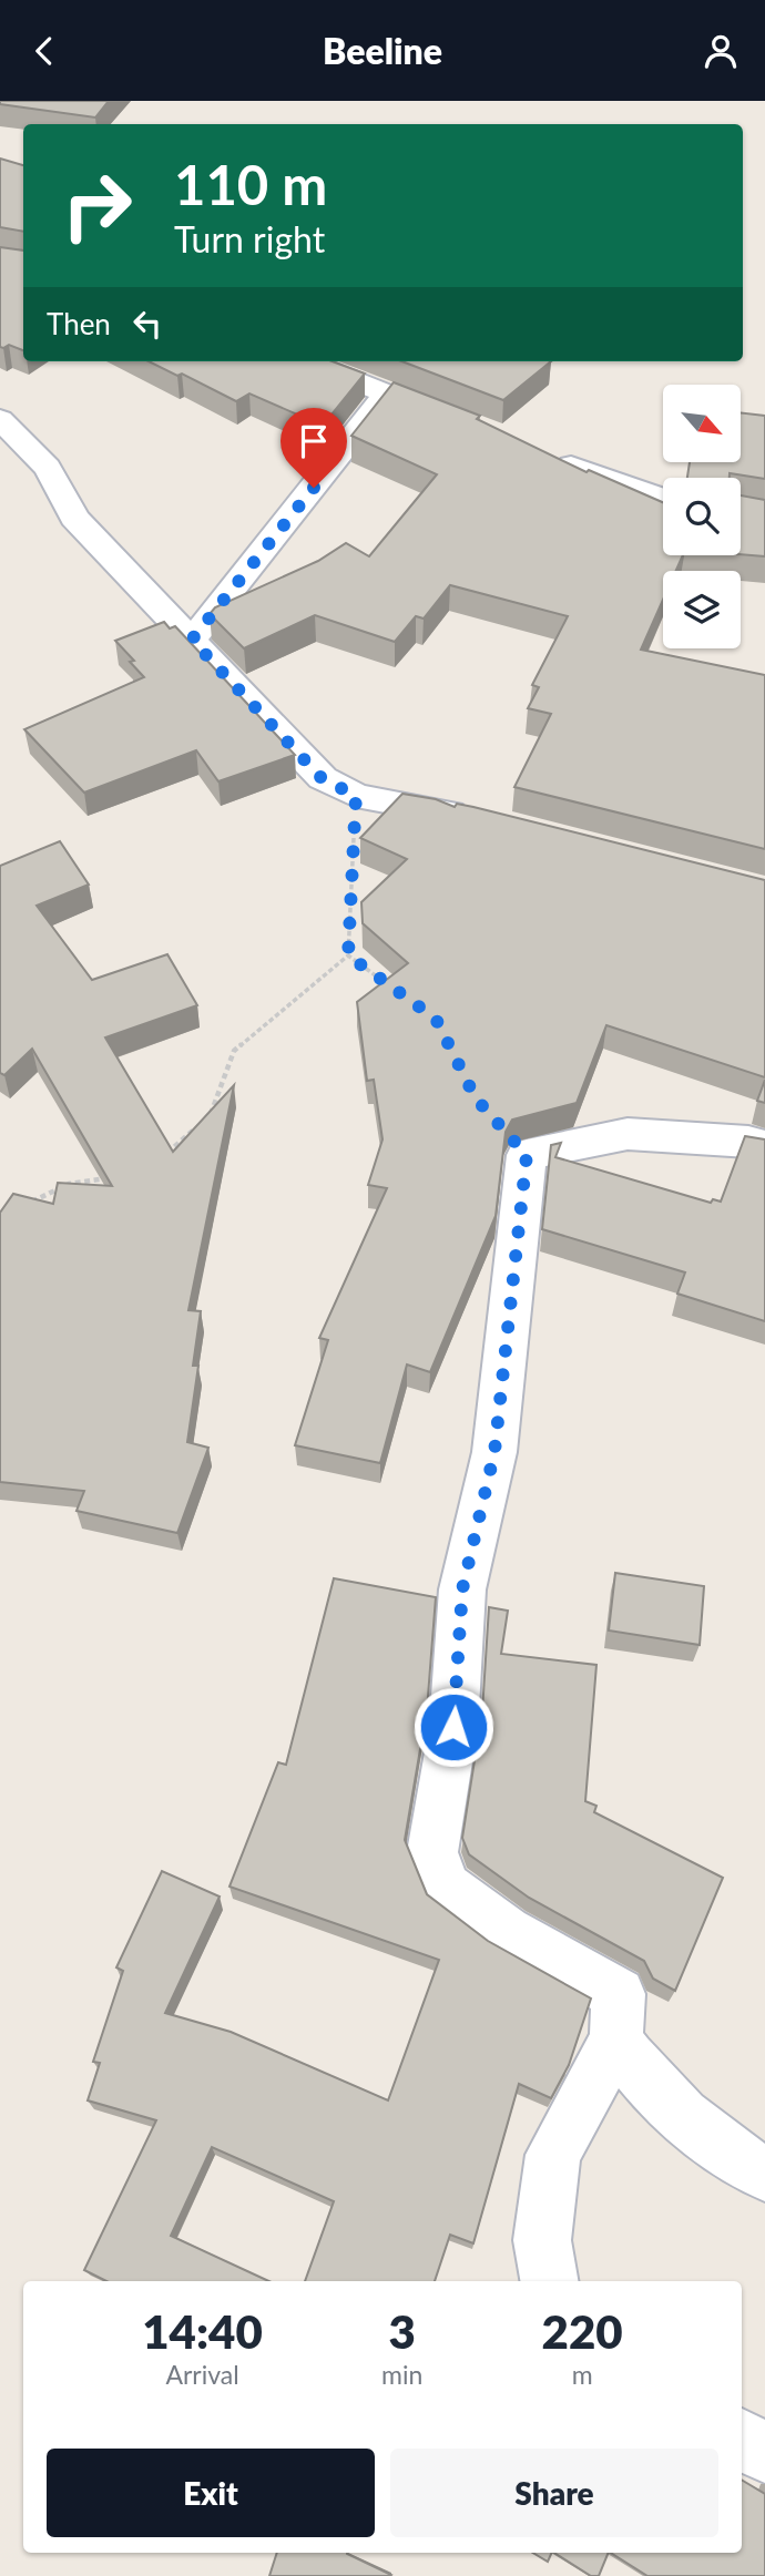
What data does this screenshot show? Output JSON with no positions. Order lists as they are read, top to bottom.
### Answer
{
  "north": "bottom right",
  "page": {
    "header": "Beeline",
    "turn": ["110 m", "Turn right"],
    "then": "Then",
    "eta": [
      "14:40",
      "Arrival",
      "3",
      "min",
      "220",
      "m"
    ],
    "buttons": ["Exit", "Share"]
  }
}
